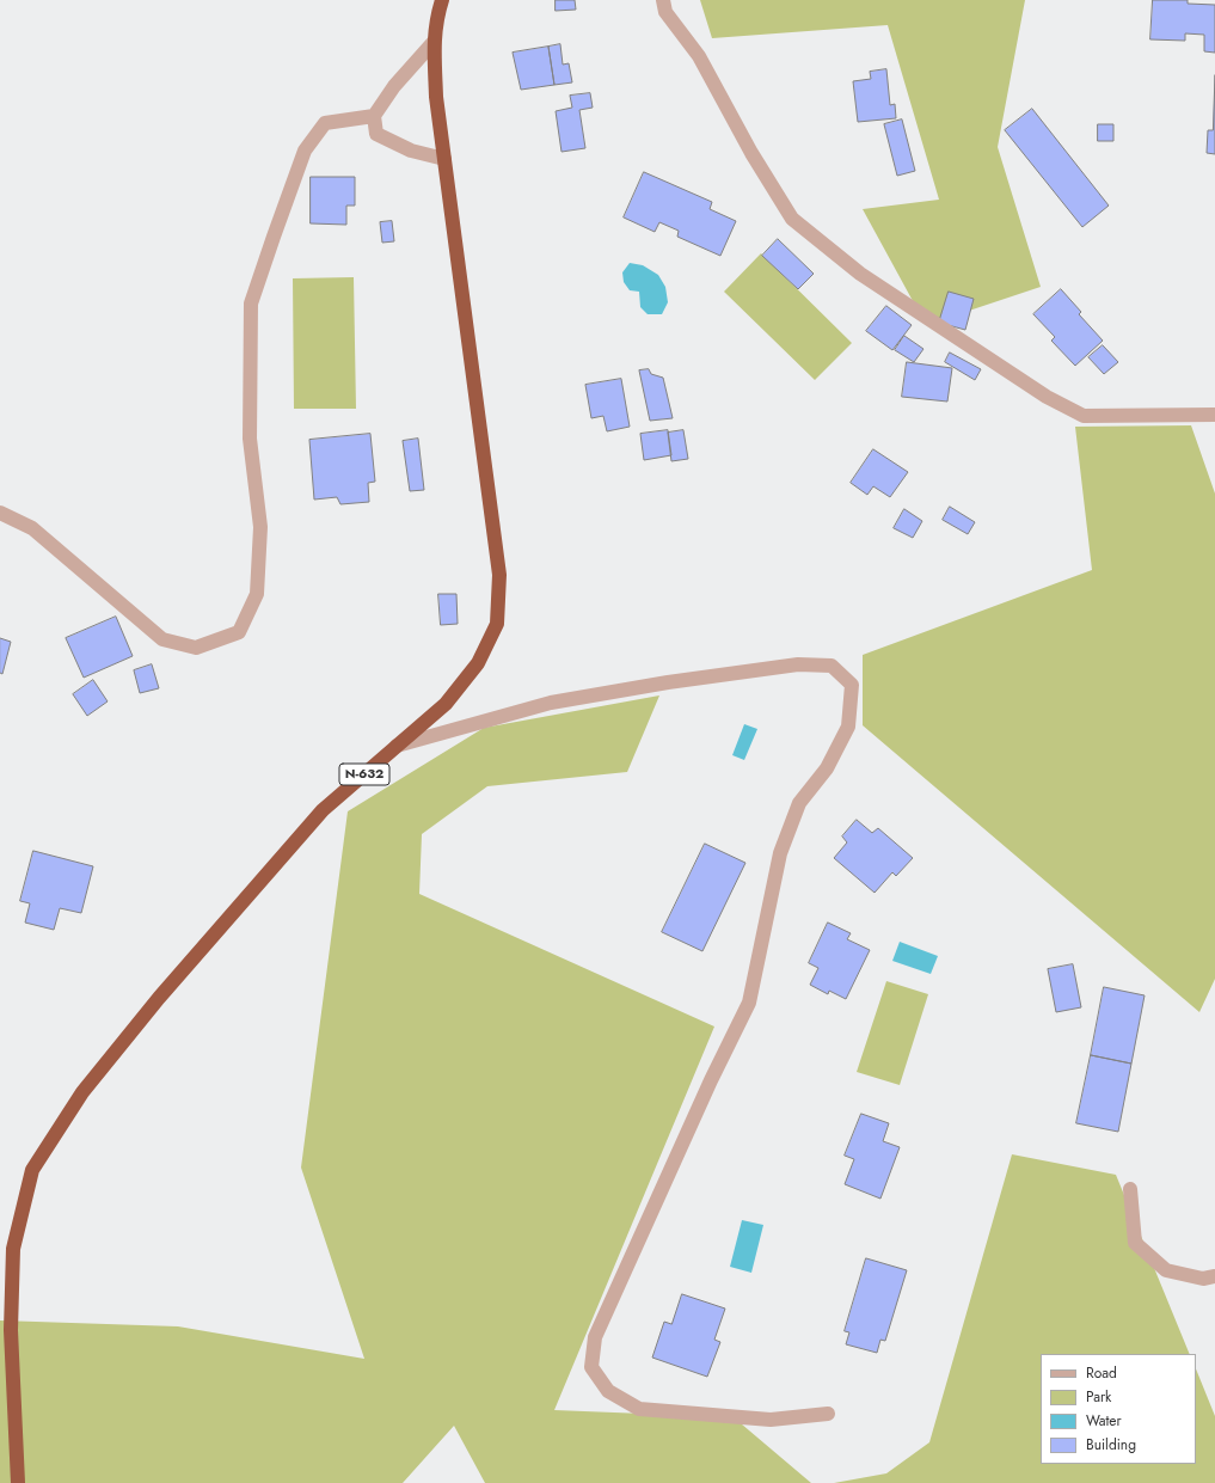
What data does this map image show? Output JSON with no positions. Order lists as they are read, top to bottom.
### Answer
{
  "streets": {
    "highway": ["N-632"]
  },
  "legend": [
    "Road",
    "Park",
    "Water",
    "Building"
  ]
}
